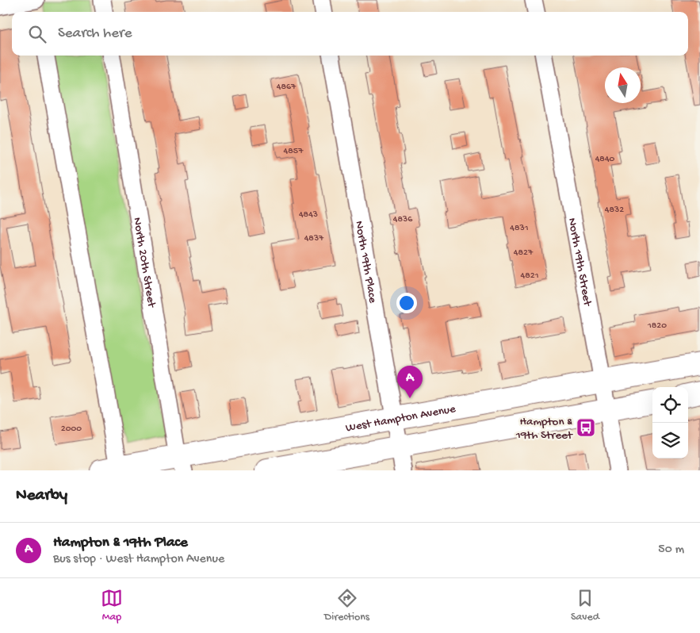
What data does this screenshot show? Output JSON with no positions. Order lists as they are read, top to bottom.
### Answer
{
  "streets": {
    "main road": ["West Hampton Avenue"],
    "street": ["North 20th Street", "North 19th Place", "North 19th Street"]
  },
  "crossings": [
    ["North 20th Street", "West Hampton Avenue"],
    ["North 19th Place", "West Hampton Avenue"],
    ["North 19th Street", "West Hampton Avenue"]
  ],
  "places": {
    "bus stop": ["Hampton & 19th Street"]
  },
  "house_numbers": [
    "4867",
    "4857",
    "4840",
    "4832",
    "4843",
    "4836",
    "4831",
    "4837",
    "4827",
    "4821",
    "1820",
    "2000"
  ],
  "north": "top",
  "page": {
    "search": "Search here",
    "pins": "A",
    "heading": "Nearby",
    "list": [
      {
        "mark": "A",
        "name": "Hampton & 19th Place",
        "note": "Bus stop · West Hampton Avenue",
        "value": "50 m"
      }
    ],
    "nav": ["Map", "Directions", "Saved"]
  }
}
